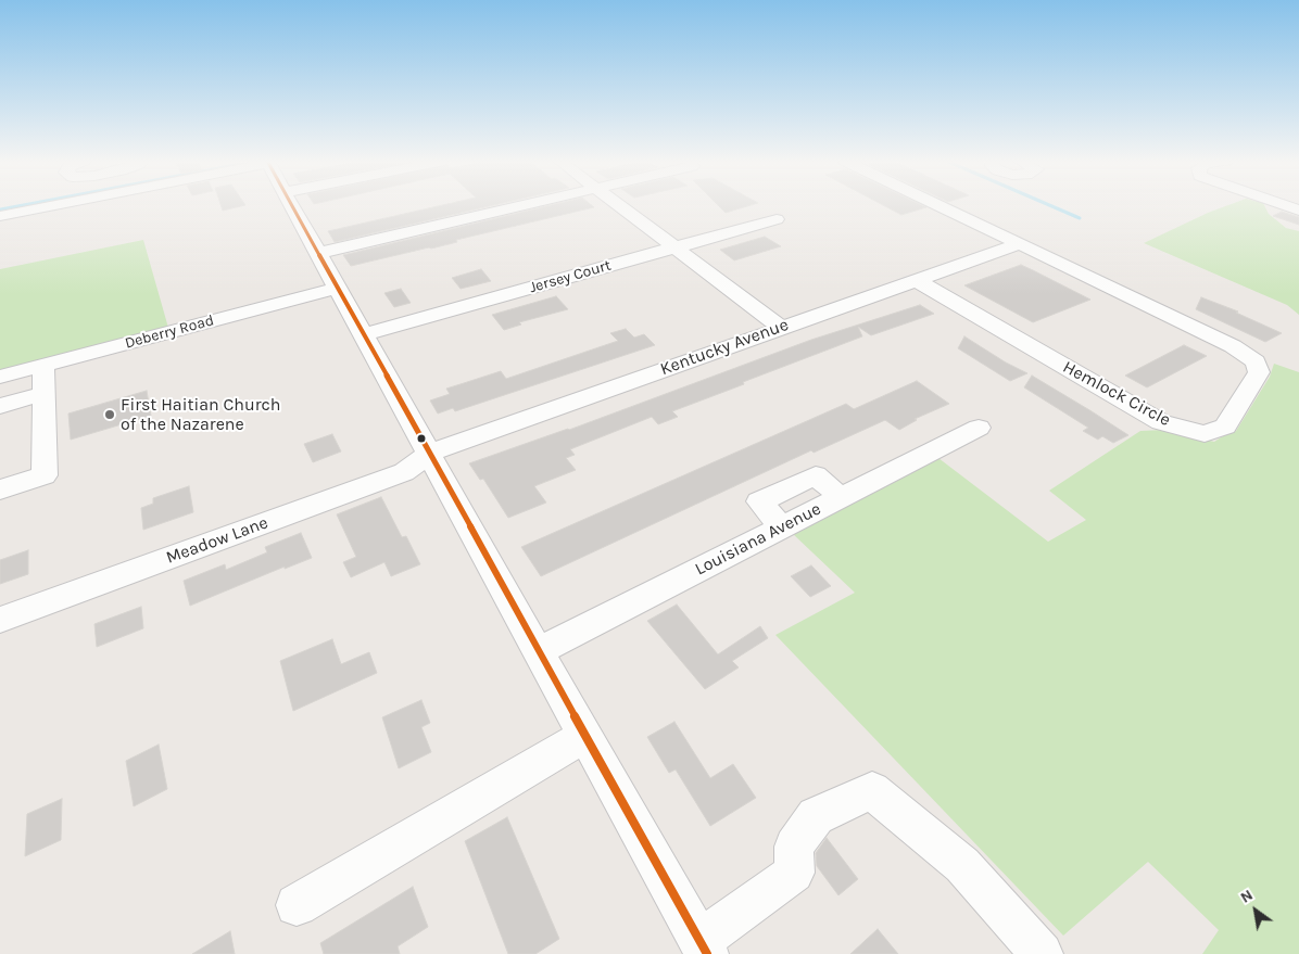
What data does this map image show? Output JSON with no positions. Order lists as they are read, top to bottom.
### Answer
{
  "streets": {
    "street": [
      "Jersey Court",
      "Deberry Road",
      "Kentucky Avenue",
      "Hemlock Circle",
      "Louisiana Avenue",
      "Meadow Lane"
    ]
  },
  "crossings": [
    ["Kentucky Avenue", "Hemlock Circle"],
    ["Kentucky Avenue", "Meadow Lane"]
  ],
  "places": ["First Haitian Church of the Nazarene"],
  "north": "top left"
}
